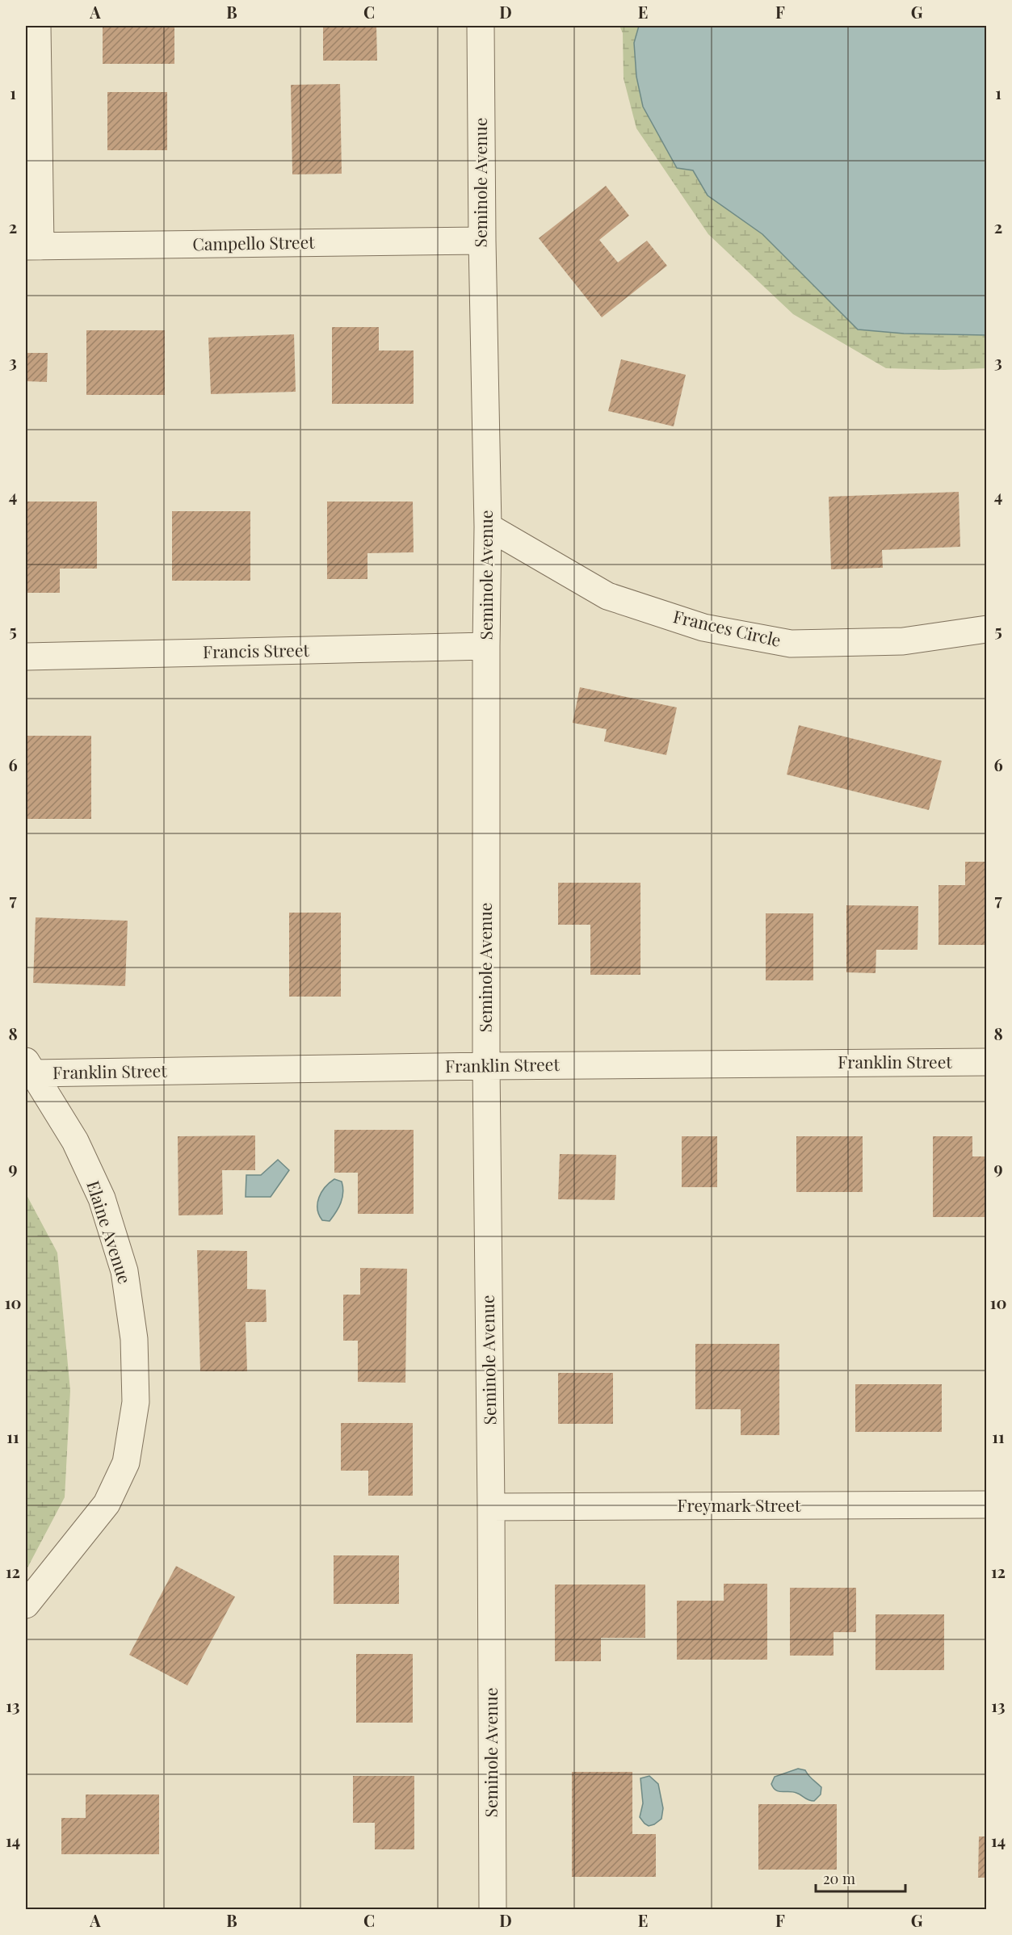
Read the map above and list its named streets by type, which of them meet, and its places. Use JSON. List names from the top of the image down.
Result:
{
  "streets": {
    "street": [
      "Seminole Avenue",
      "Campello Street",
      "Frances Circle",
      "Francis Street",
      "Franklin Street",
      "Elaine Avenue",
      "Freymark Street"
    ]
  },
  "crossings": [
    ["Seminole Avenue", "Campello Street"],
    ["Seminole Avenue", "Frances Circle"],
    ["Seminole Avenue", "Francis Street"],
    ["Seminole Avenue", "Franklin Street"],
    ["Seminole Avenue", "Freymark Street"],
    ["Franklin Street", "Elaine Avenue"]
  ],
  "scale_bar": "20 m",
  "grid": {
    "columns": [
      "A",
      "B",
      "C",
      "D",
      "E",
      "F",
      "G"
    ],
    "rows": [
      "1",
      "2",
      "3",
      "4",
      "5",
      "6",
      "7",
      "8",
      "9",
      "10",
      "11",
      "12",
      "13",
      "14"
    ]
  }
}
